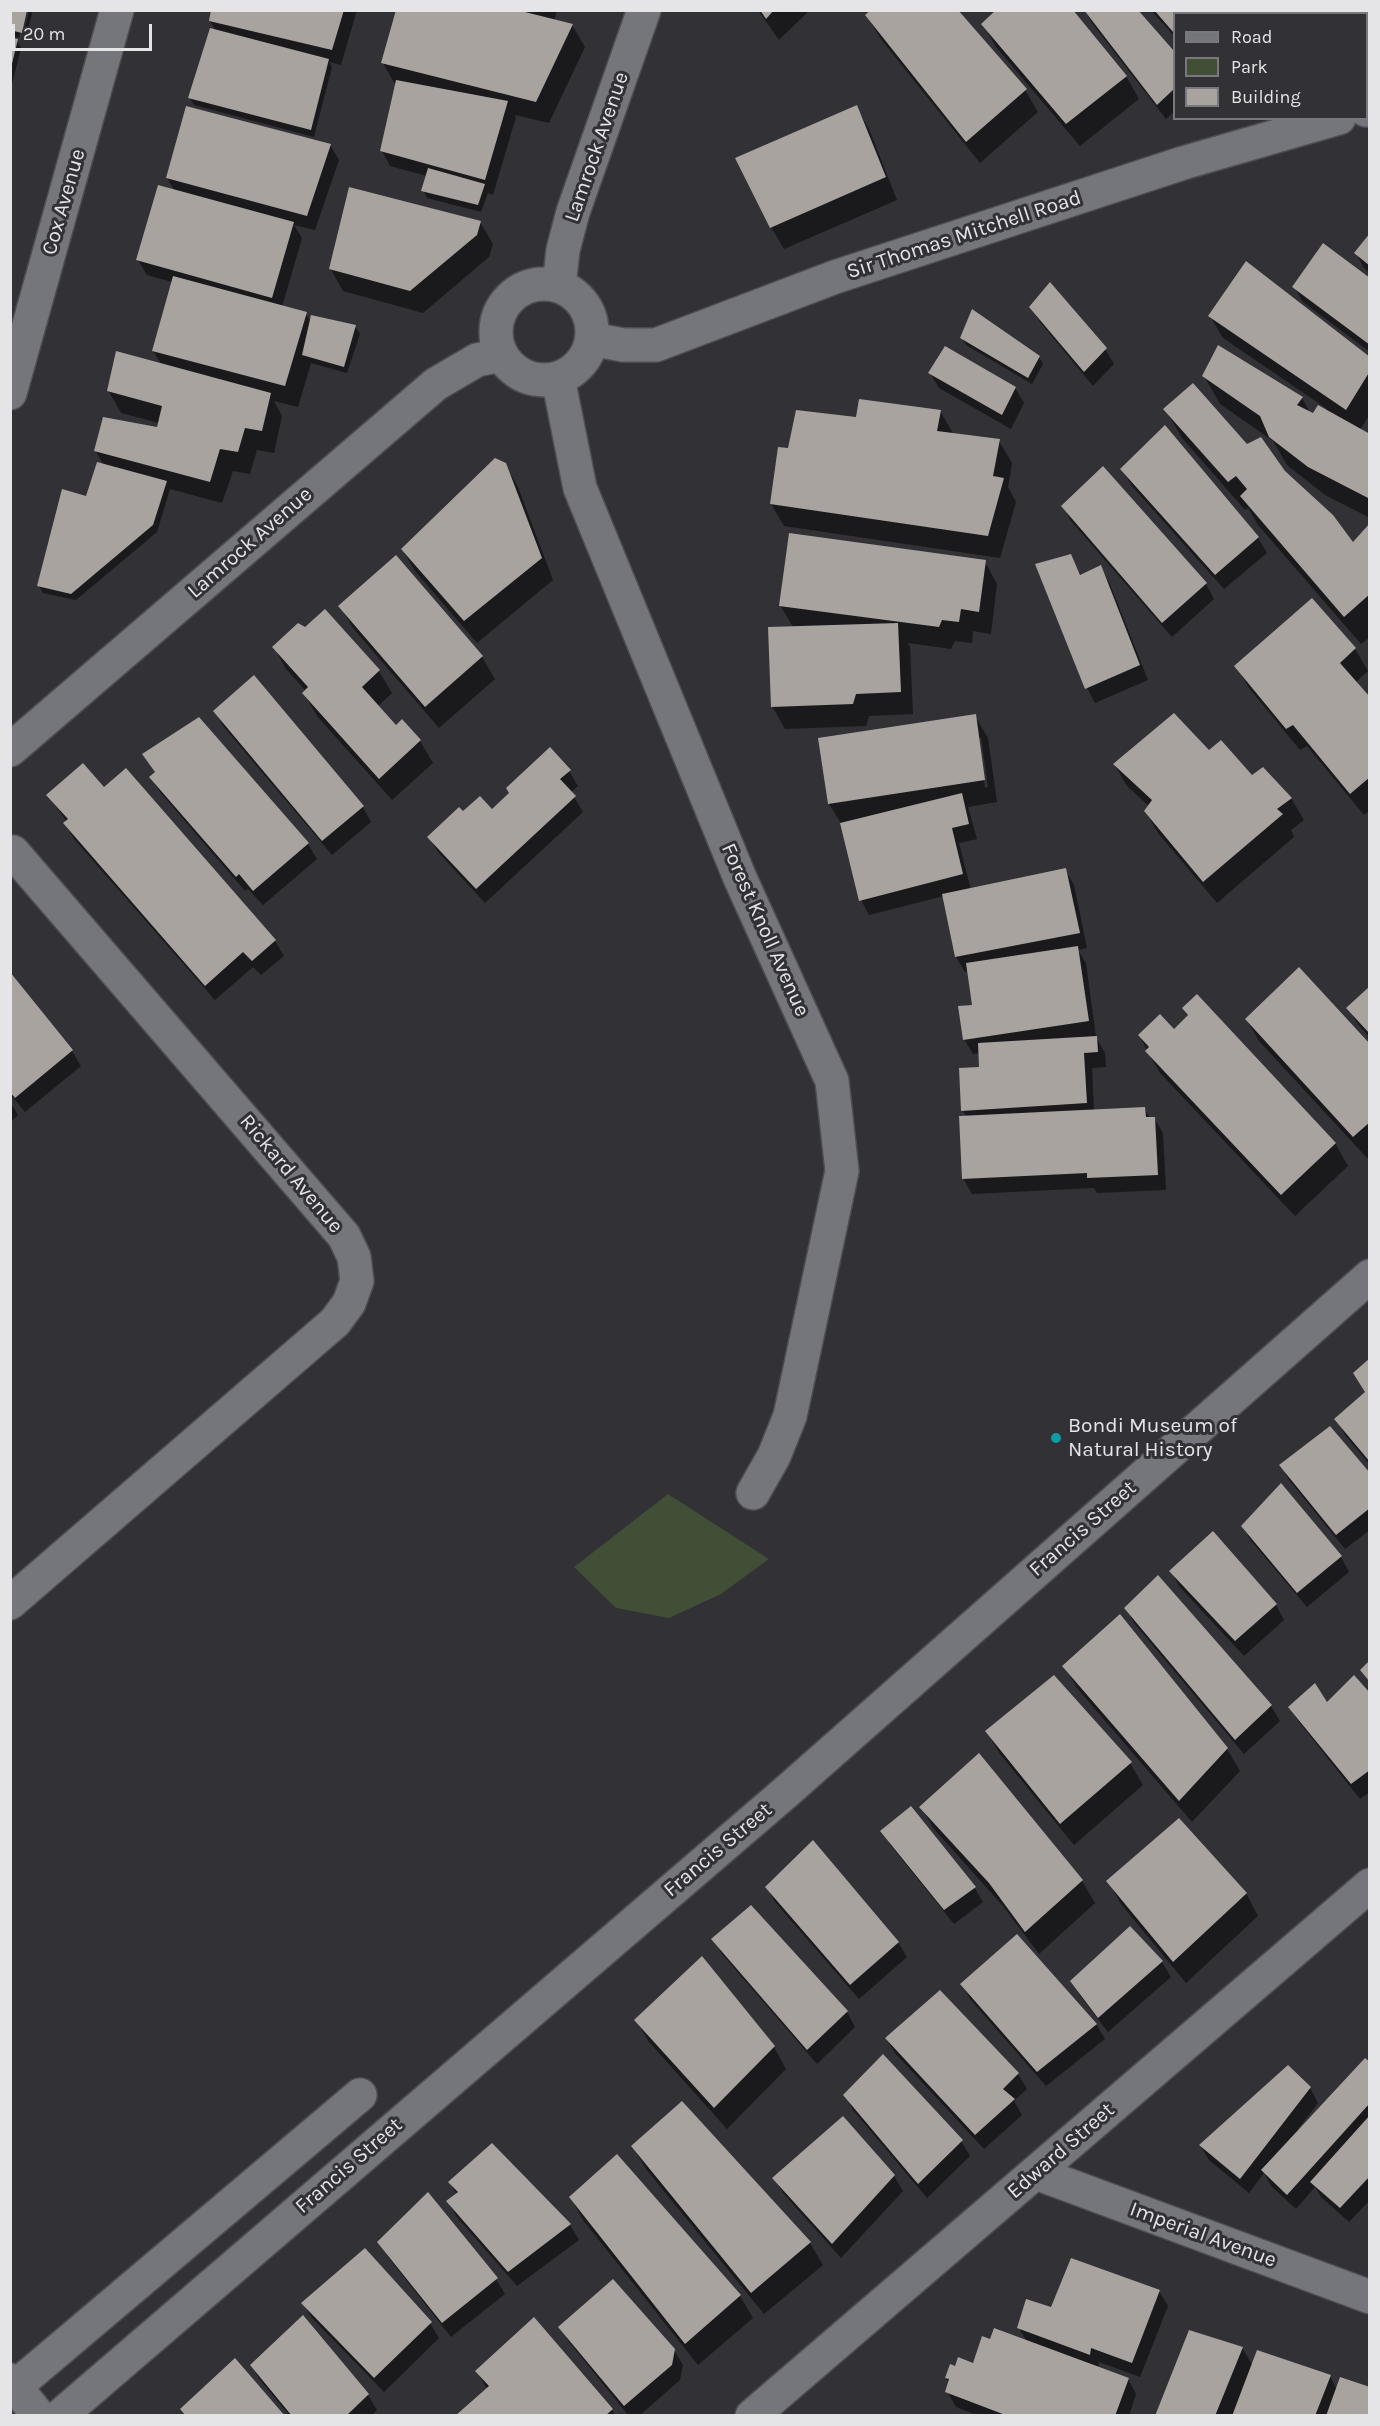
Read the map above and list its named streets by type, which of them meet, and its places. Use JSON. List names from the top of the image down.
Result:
{
  "streets": {
    "street": [
      "Lamrock Avenue",
      "Cox Avenue",
      "Sir Thomas Mitchell Road",
      "Forest Knoll Avenue",
      "Rickard Avenue",
      "Francis Street",
      "Edward Street",
      "Imperial Avenue"
    ]
  },
  "crossings": [
    ["Lamrock Avenue", "Sir Thomas Mitchell Road"],
    ["Lamrock Avenue", "Forest Knoll Avenue"],
    ["Sir Thomas Mitchell Road", "Forest Knoll Avenue"],
    ["Edward Street", "Imperial Avenue"]
  ],
  "places": ["Bondi Museum of Natural History"],
  "legend": ["Road", "Park", "Building"],
  "scale_bar": "20 m"
}
